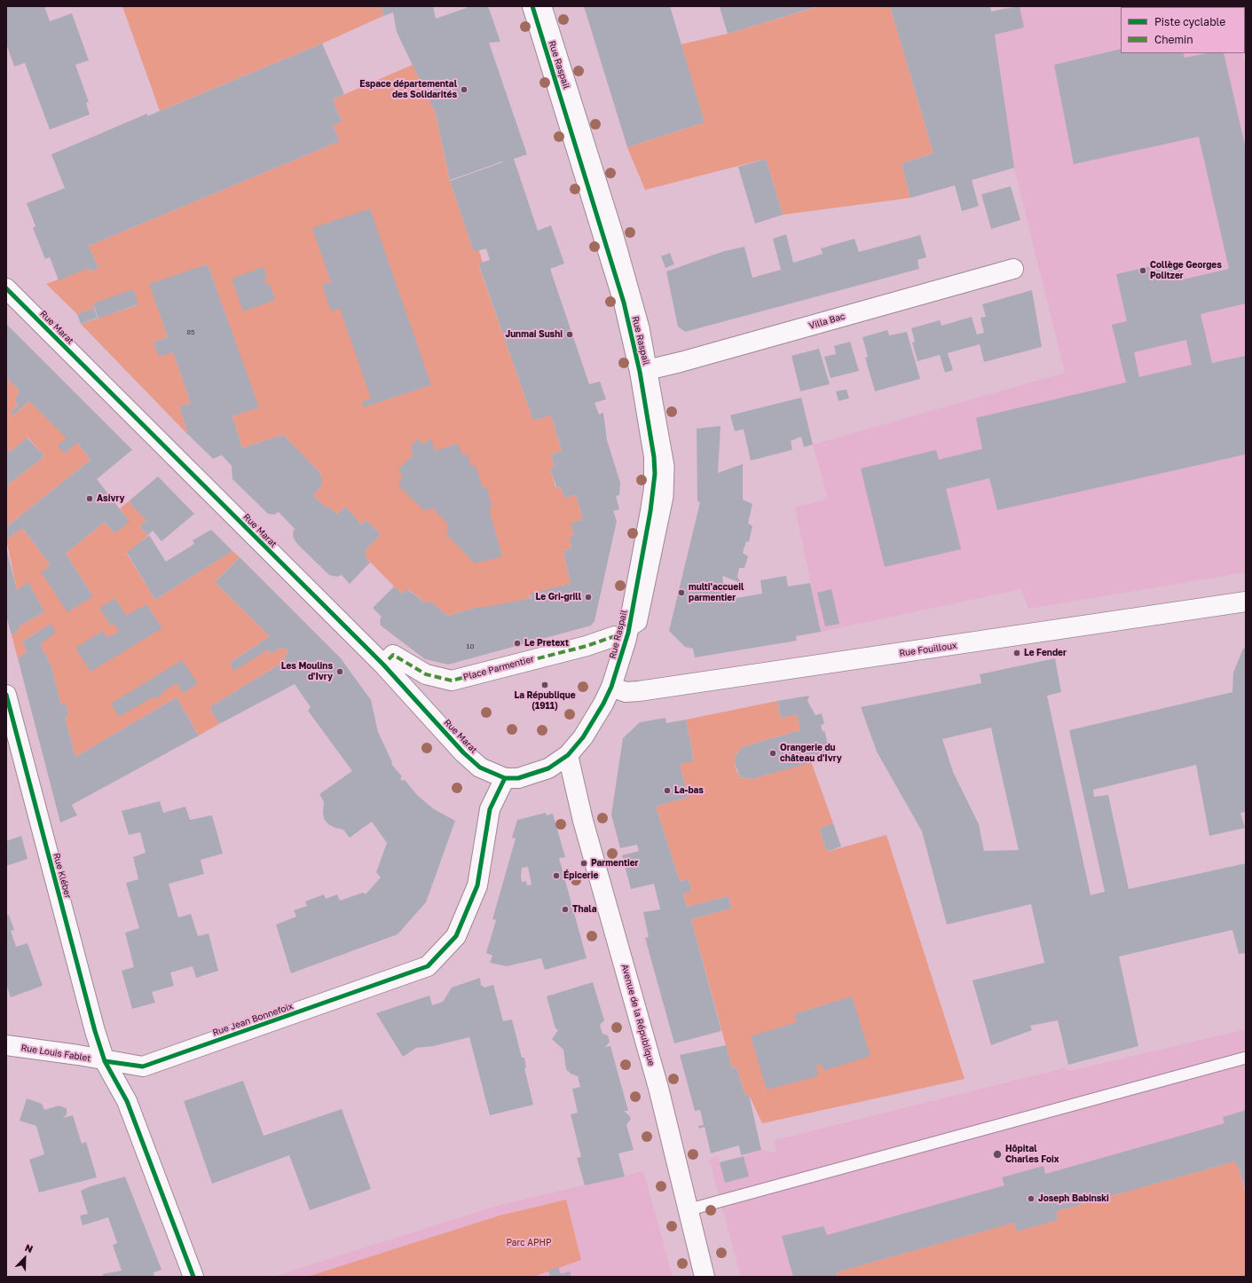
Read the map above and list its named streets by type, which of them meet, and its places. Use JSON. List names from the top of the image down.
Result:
{
  "streets": {
    "street": [
      "Rue Raspail",
      "Villa Bac",
      "Rue Marat",
      "Rue Fouilloux",
      "Place Parmentier",
      "Rue Kléber",
      "Avenue de la République",
      "Rue Jean Bonnefoix",
      "Rue Louis Fablet"
    ]
  },
  "crossings": [
    ["Rue Raspail", "Villa Bac"],
    ["Rue Raspail", "Rue Fouilloux"],
    ["Rue Raspail", "Place Parmentier"],
    ["Rue Raspail", "Avenue de la République"],
    ["Rue Marat", "Rue Jean Bonnefoix"],
    ["Rue Kléber", "Rue Jean Bonnefoix"],
    ["Rue Kléber", "Rue Louis Fablet"],
    ["Rue Jean Bonnefoix", "Rue Louis Fablet"]
  ],
  "parks": ["Parc APHP"],
  "places": [
    "Espace départemental des Solidarités",
    "Collège Georges Politzer",
    "Junmai Sushi",
    "Asivry",
    "multi'accueil parmentier",
    "Le Gri-grill",
    "Le Pretext",
    "Le Fender",
    "Les Moulins d'Ivry",
    "La République (1911)",
    "Orangerie du château d'Ivry",
    "La-bas",
    "Parmentier",
    "Épicerie",
    "Thala",
    "Hôpital Charles Foix",
    "Joseph Babinski"
  ],
  "house_numbers": ["85", "10"],
  "legend": ["Piste cyclable", "Chemin"],
  "north": "top right"
}
